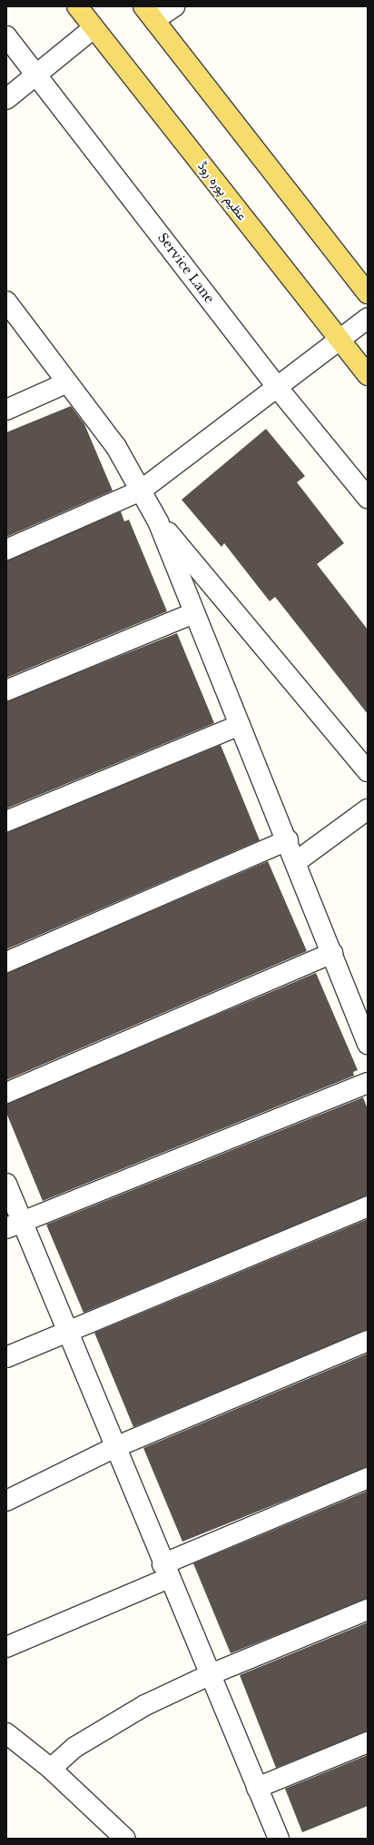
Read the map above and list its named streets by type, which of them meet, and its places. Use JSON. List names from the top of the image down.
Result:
{
  "streets": {
    "main road": ["عظیم پورہ روڈ"],
    "street": ["Service Lane"]
  }
}
